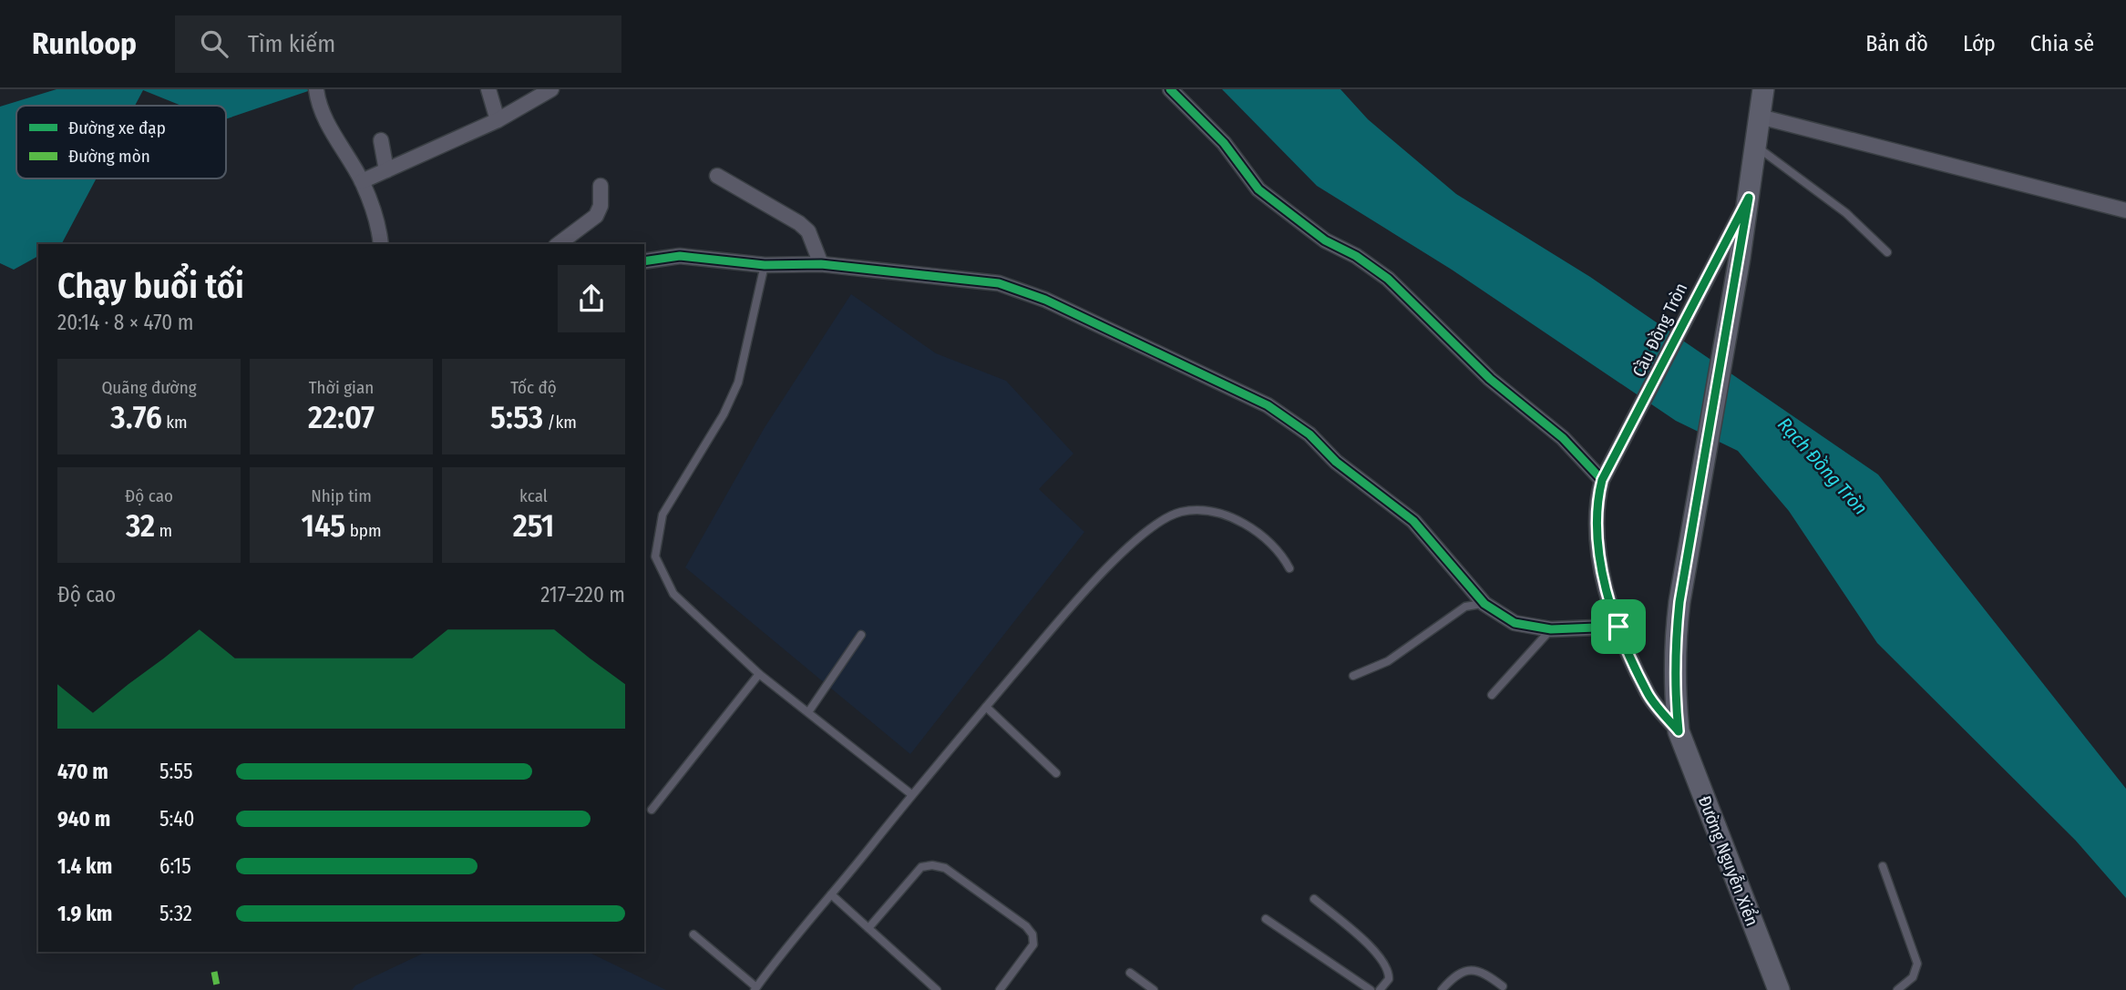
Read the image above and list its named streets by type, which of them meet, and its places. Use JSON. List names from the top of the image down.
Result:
{
  "streets": {
    "main road": ["Đường Nguyễn Xiển"],
    "street": ["Cầu Đồng Tròn"]
  },
  "crossings": [
    ["Cầu Đồng Tròn", "Đường Nguyễn Xiển"]
  ],
  "water": ["Rạch Đồng Tròn"],
  "legend": ["Đường xe đạp", "Đường mòn"],
  "page": {
    "header": "Runloop",
    "search": "Tìm kiếm",
    "nav": ["Bản đồ", "Lớp", "Chia sẻ"],
    "heading": ["Chạy buổi tối", "20:14 · 8 × 470 m"],
    "stats": [
      ["Quãng đường", "3.76 km"],
      ["Thời gian", "22:07"],
      ["Tốc độ", "5:53 /km"],
      ["Độ cao", "32 m"],
      ["Nhịp tim", "145 bpm"],
      ["kcal", "251"]
    ],
    "chart": ["Độ cao", "217–220 m"],
    "list": [
      {
        "name": "470 m",
        "note": "5:55"
      },
      {
        "name": "940 m",
        "note": "5:40"
      },
      {
        "name": "1.4 km",
        "note": "6:15"
      },
      {
        "name": "1.9 km",
        "note": "5:32"
      }
    ]
  }
}
